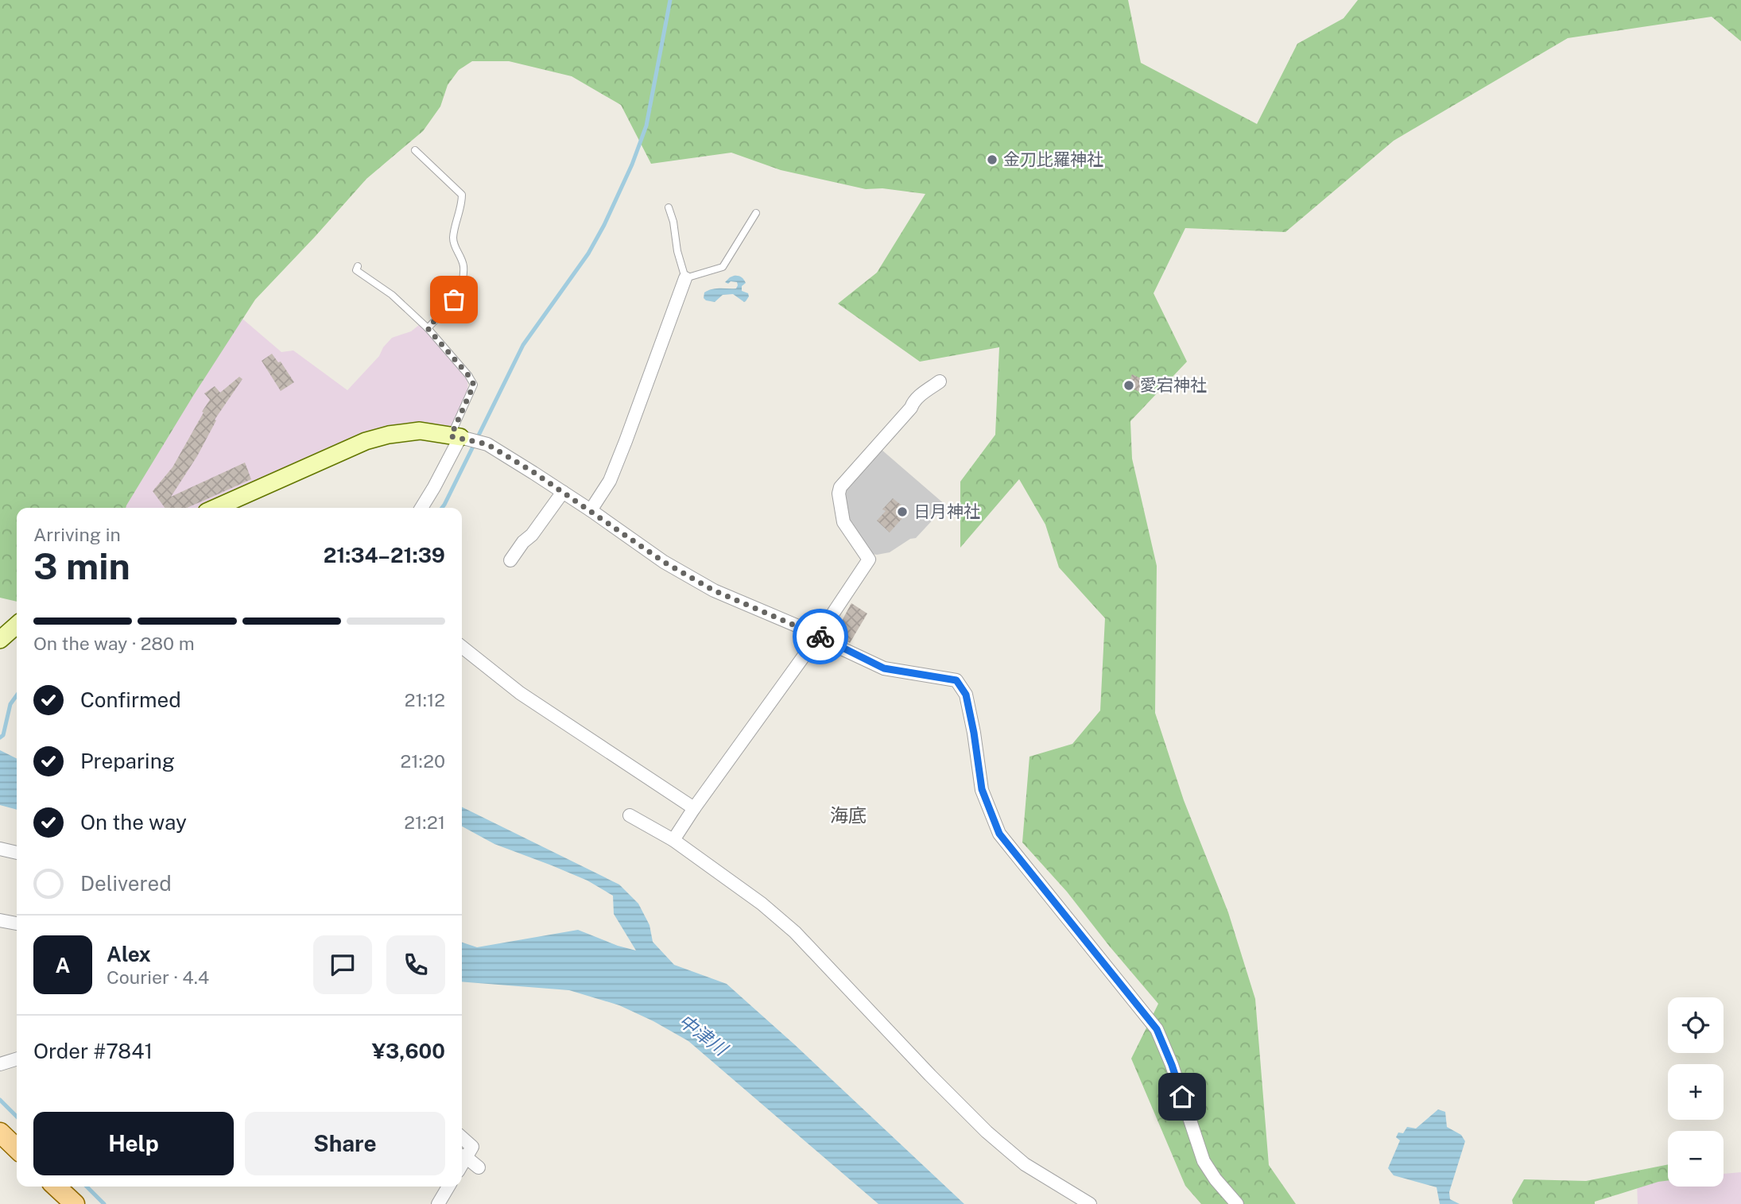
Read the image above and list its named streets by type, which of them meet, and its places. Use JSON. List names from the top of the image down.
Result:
{
  "districts": ["海底"],
  "water": ["中津川"],
  "places": ["金刀比羅神社", "愛宕神社", "日月神社"],
  "page": {
    "heading": ["3 min", "Arriving in", "21:34–21:39"],
    "panel": [
      "Alex",
      "Courier · 4.4",
      "Order #7841",
      "¥3,600"
    ],
    "bar": "On the way · 280 m",
    "list": [
      ["Confirmed", "21:12"],
      ["Preparing", "21:20"],
      ["On the way", "21:21"],
      "Delivered"
    ],
    "round": "A",
    "map_buttons": ["+", "−"],
    "buttons": ["Help", "Share"]
  }
}
